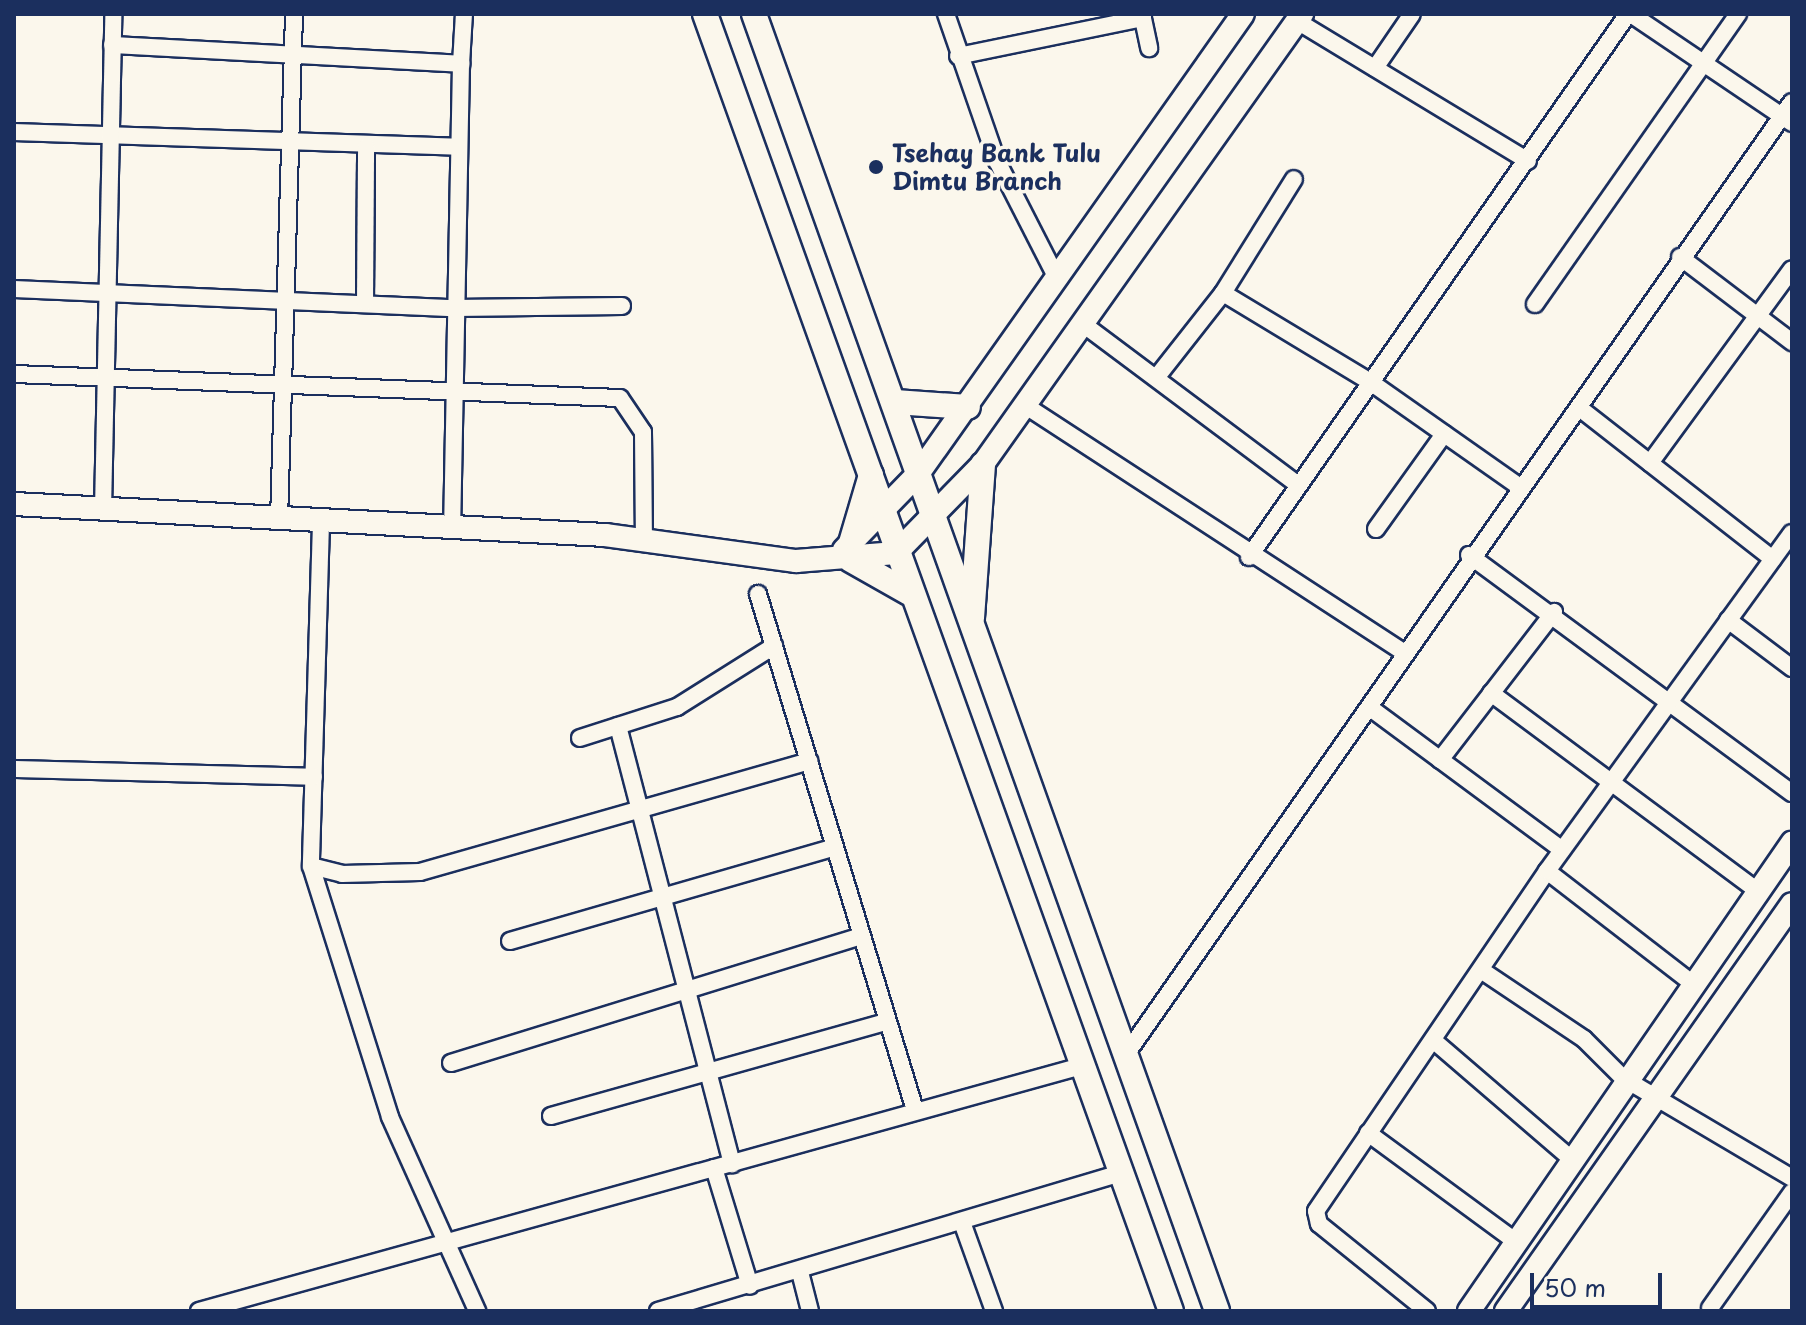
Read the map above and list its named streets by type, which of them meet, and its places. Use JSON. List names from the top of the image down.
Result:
{
  "places": ["Tsehay Bank Tulu Dimtu Branch"],
  "scale_bar": "50 m"
}
